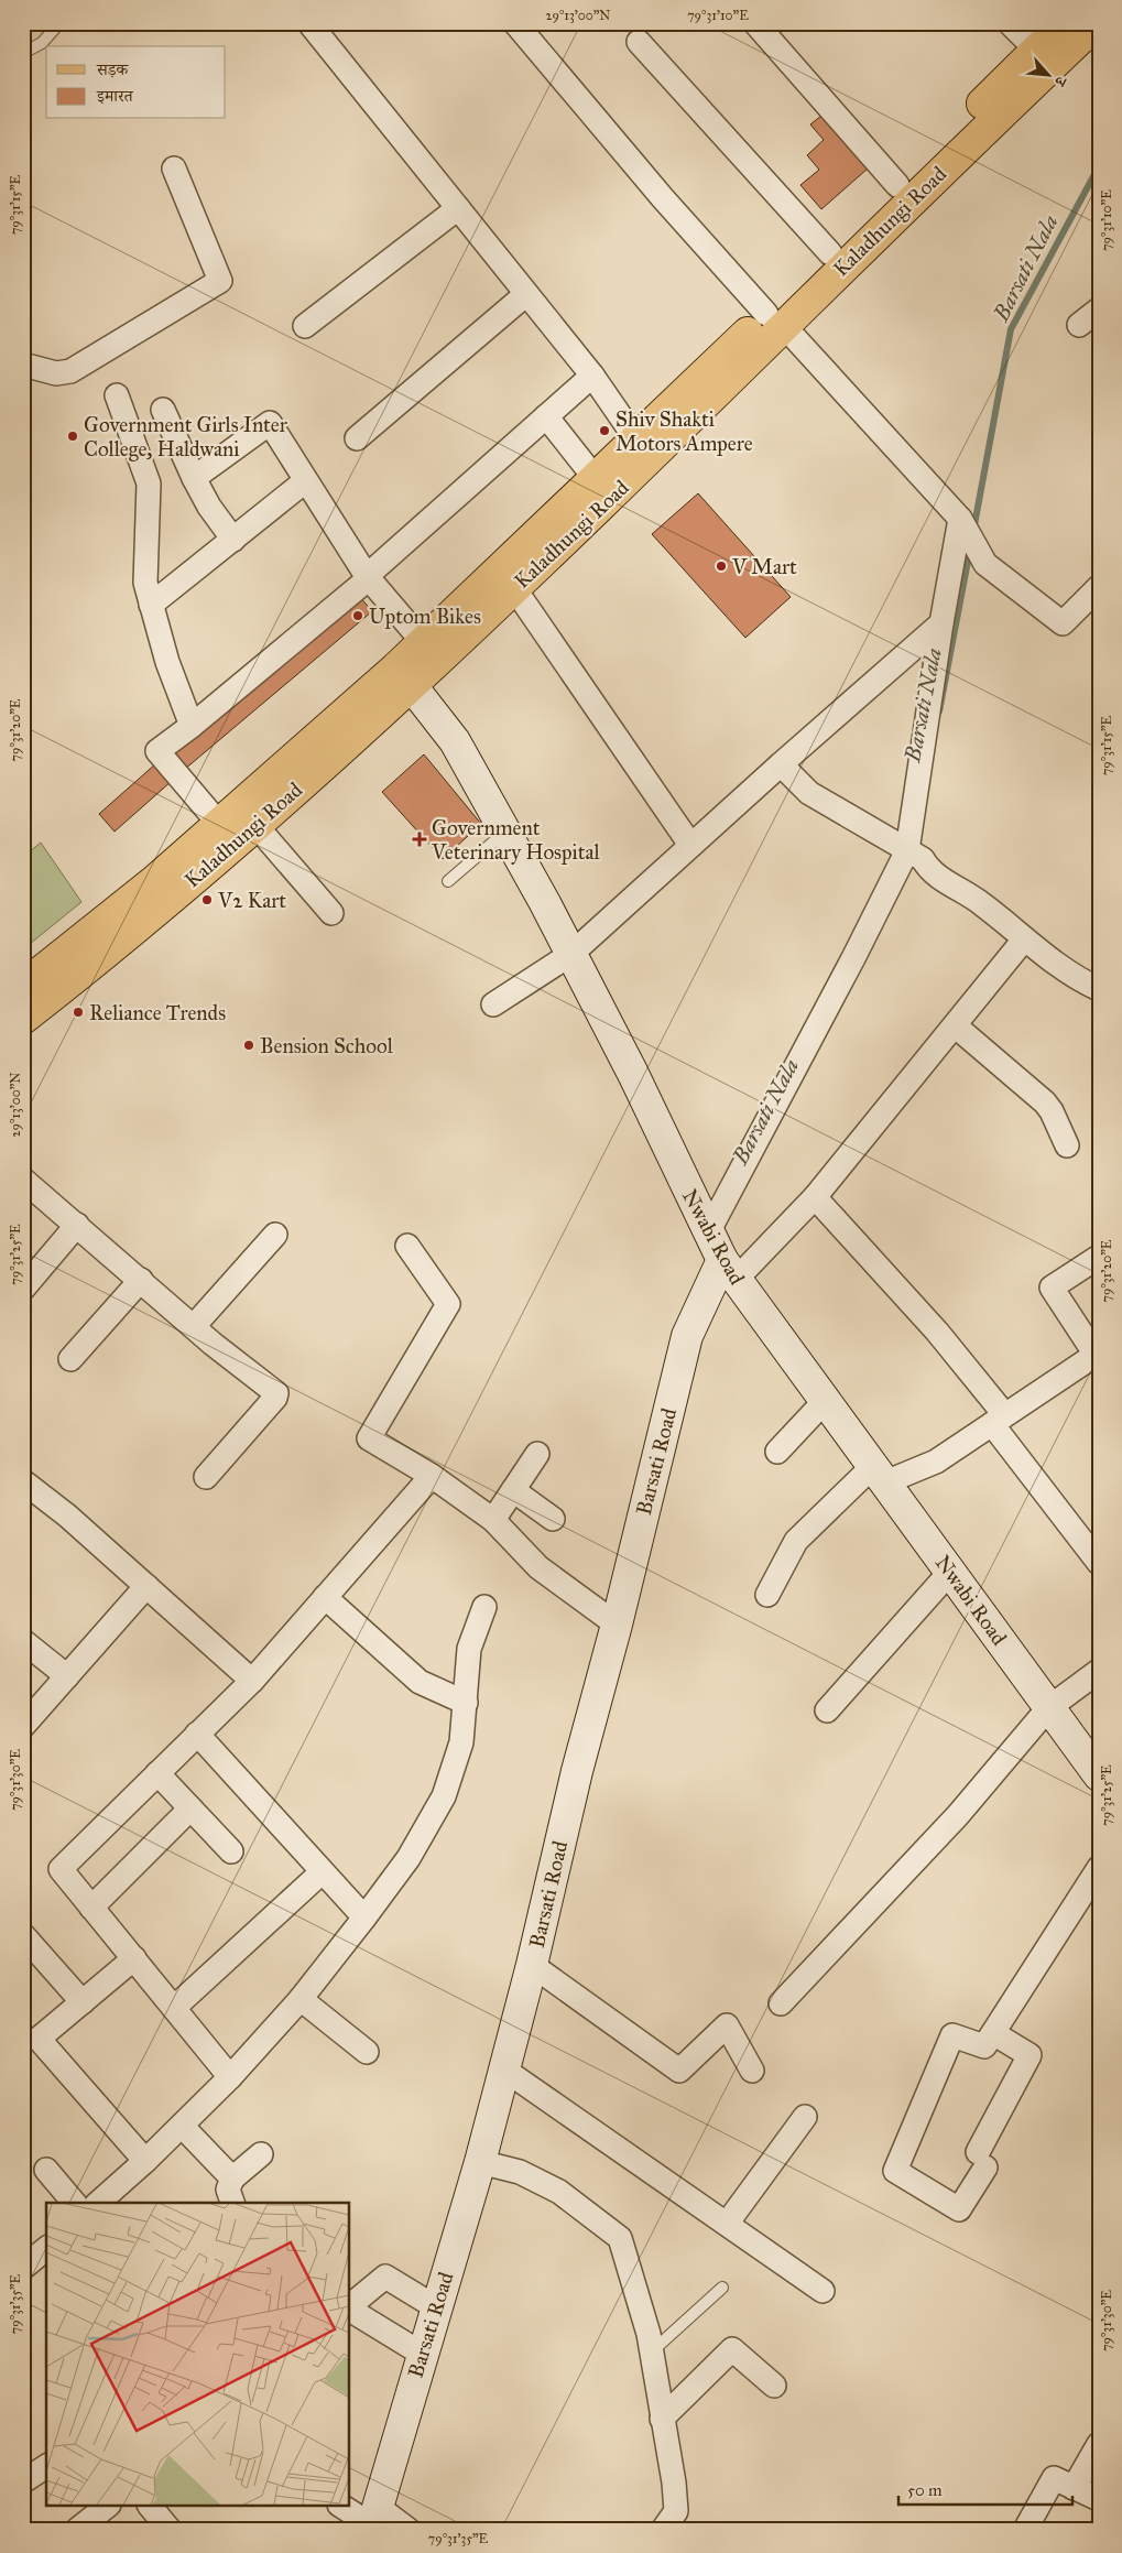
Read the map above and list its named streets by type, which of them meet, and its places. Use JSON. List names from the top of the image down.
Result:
{
  "streets": {
    "main road": ["Kaladhungi Road"],
    "street": ["Nwabi Road", "Barsati Road"]
  },
  "crossings": [
    ["Kaladhungi Road", "Nwabi Road"],
    ["Nwabi Road", "Barsati Road"]
  ],
  "water": ["Barsati Nala"],
  "places": {
    "other": [
      "Shiv Shakti Motors Ampere",
      "Government Girls Inter College, Haldwani",
      "V Mart",
      "Uptom Bikes",
      "V2 Kart",
      "Reliance Trends",
      "Bension School"
    ],
    "health": ["Government Veterinary Hospital"]
  },
  "legend": ["सड़क", "इमारत"],
  "scale_bar": "50 m",
  "north": "bottom right",
  "coordinates": [
    "29°13'00\"N",
    "79°31'10\"E",
    "79°31'15\"E",
    "79°31'20\"E",
    "79°31'25\"E",
    "79°31'30\"E",
    "79°31'35\"E"
  ]
}
